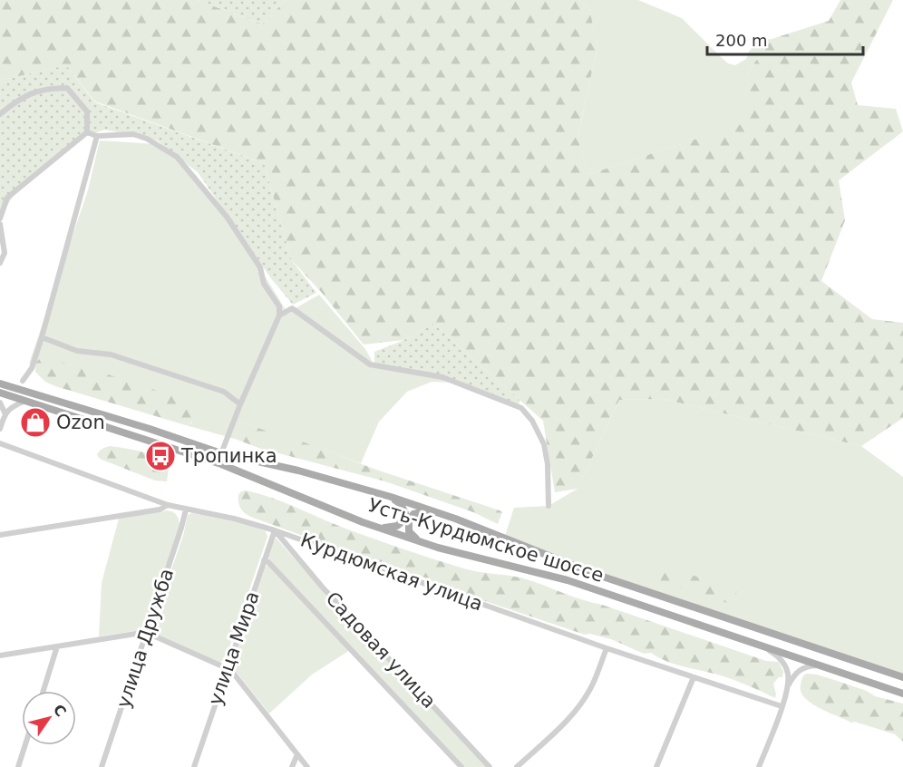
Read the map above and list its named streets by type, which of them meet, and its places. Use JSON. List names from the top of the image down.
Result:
{
  "streets": {
    "main road": ["Усть-Курдюмское шоссе"],
    "street": [
      "Курдюмская улица",
      "улица Дружба",
      "улица Мира",
      "Садовая улица"
    ]
  },
  "crossings": [
    ["Курдюмская улица", "улица Дружба"],
    ["Курдюмская улица", "улица Мира"],
    ["Курдюмская улица", "Садовая улица"],
    ["улица Мира", "Садовая улица"]
  ],
  "places": {
    "shop": ["Ozon"],
    "bus stop": ["Тропинка"]
  },
  "scale_bar": "200 m",
  "north": "top right"
}
